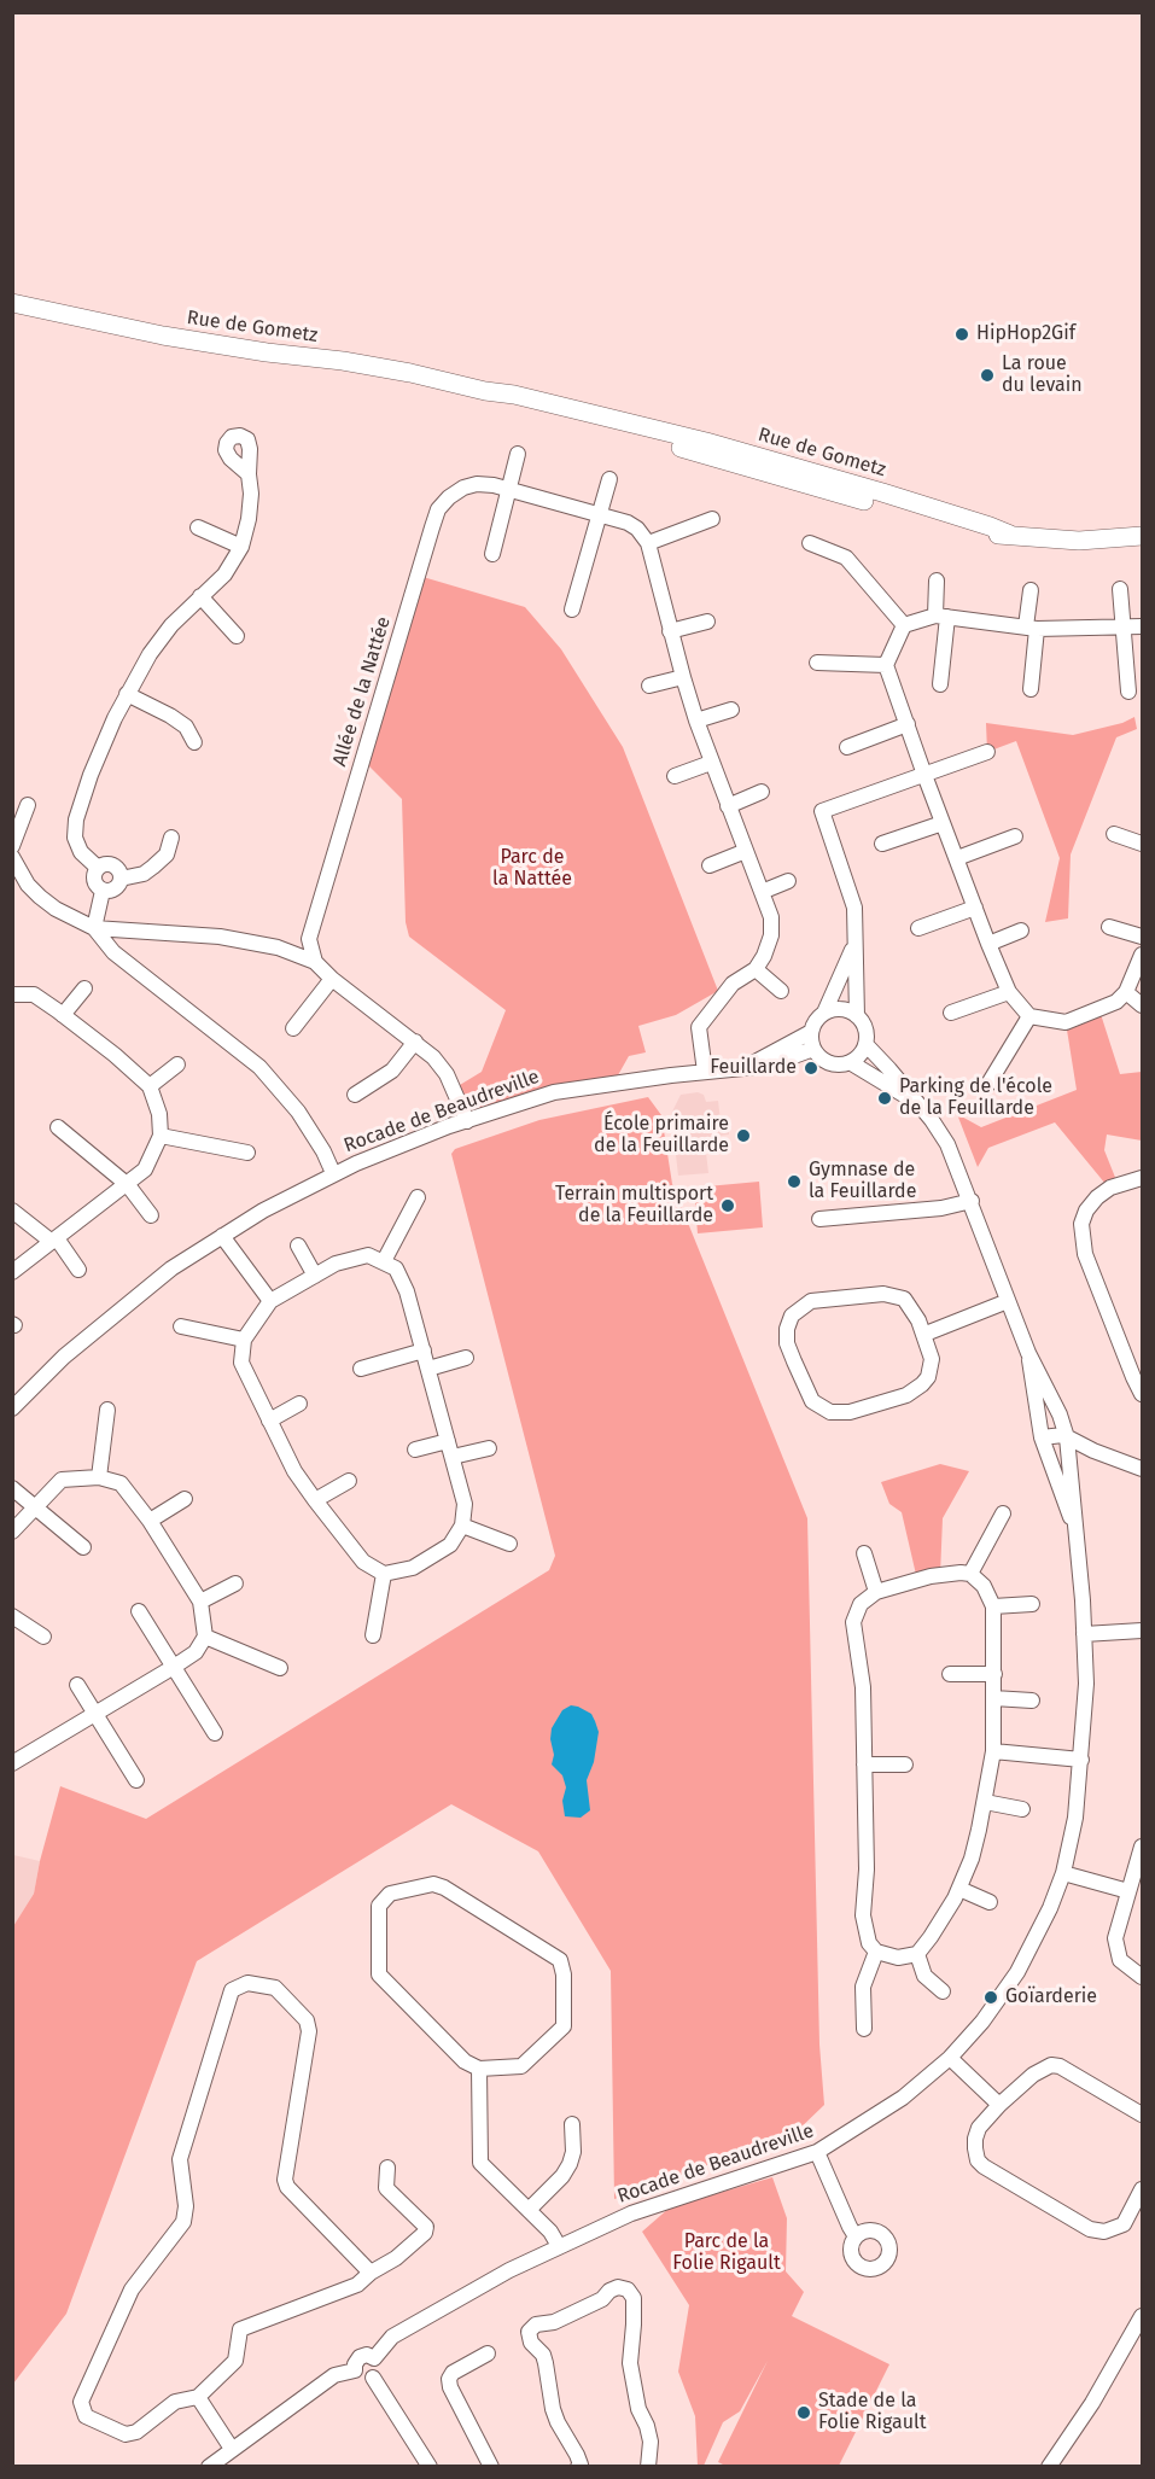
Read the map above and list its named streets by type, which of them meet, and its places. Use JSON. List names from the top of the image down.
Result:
{
  "streets": {
    "main road": ["Rue de Gometz"],
    "street": ["Allée de la Nattée", "Rocade de Beaudreville"]
  },
  "parks": ["Parc de la Nattée", "Parc de la Folie Rigault"],
  "places": [
    "HipHop2Gif",
    "La roue du levain",
    "Feuillarde",
    "Parking de l'école de la Feuillarde",
    "École primaire de la Feuillarde",
    "Gymnase de la Feuillarde",
    "Terrain multisport de la Feuillarde",
    "Goïarderie",
    "Stade de la Folie Rigault"
  ]
}
